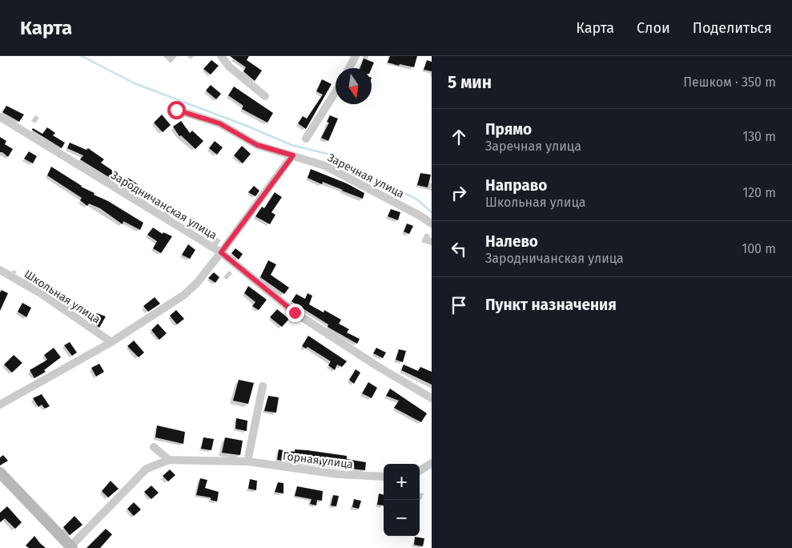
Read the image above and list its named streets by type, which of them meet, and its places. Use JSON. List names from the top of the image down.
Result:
{
  "streets": {
    "street": [
      "Заречная улица",
      "Зародничанская улица",
      "Школьная улица",
      "Горная улица"
    ]
  },
  "north": "bottom",
  "page": {
    "header": "Карта",
    "nav": ["Карта", "Слои", "Поделиться"],
    "heading": ["5 мин", "Пешком · 350 m"],
    "list": [
      ["Прямо", "Заречная улица", "130 m"],
      ["Направо", "Школьная улица", "120 m"],
      ["Налево", "Зародничанская улица", "100 m"],
      "Пункт назначения"
    ],
    "map_buttons": ["+", "−"]
  }
}
